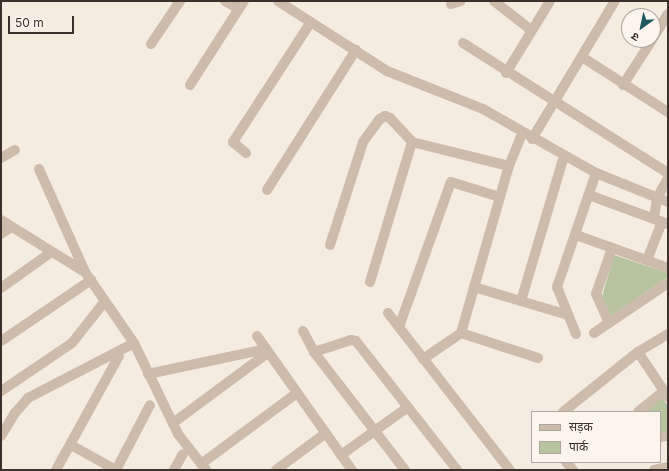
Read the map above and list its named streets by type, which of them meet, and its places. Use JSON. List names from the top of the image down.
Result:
{
  "legend": ["सड़क", "पार्क"],
  "scale_bar": "50 m",
  "north": "bottom left"
}
